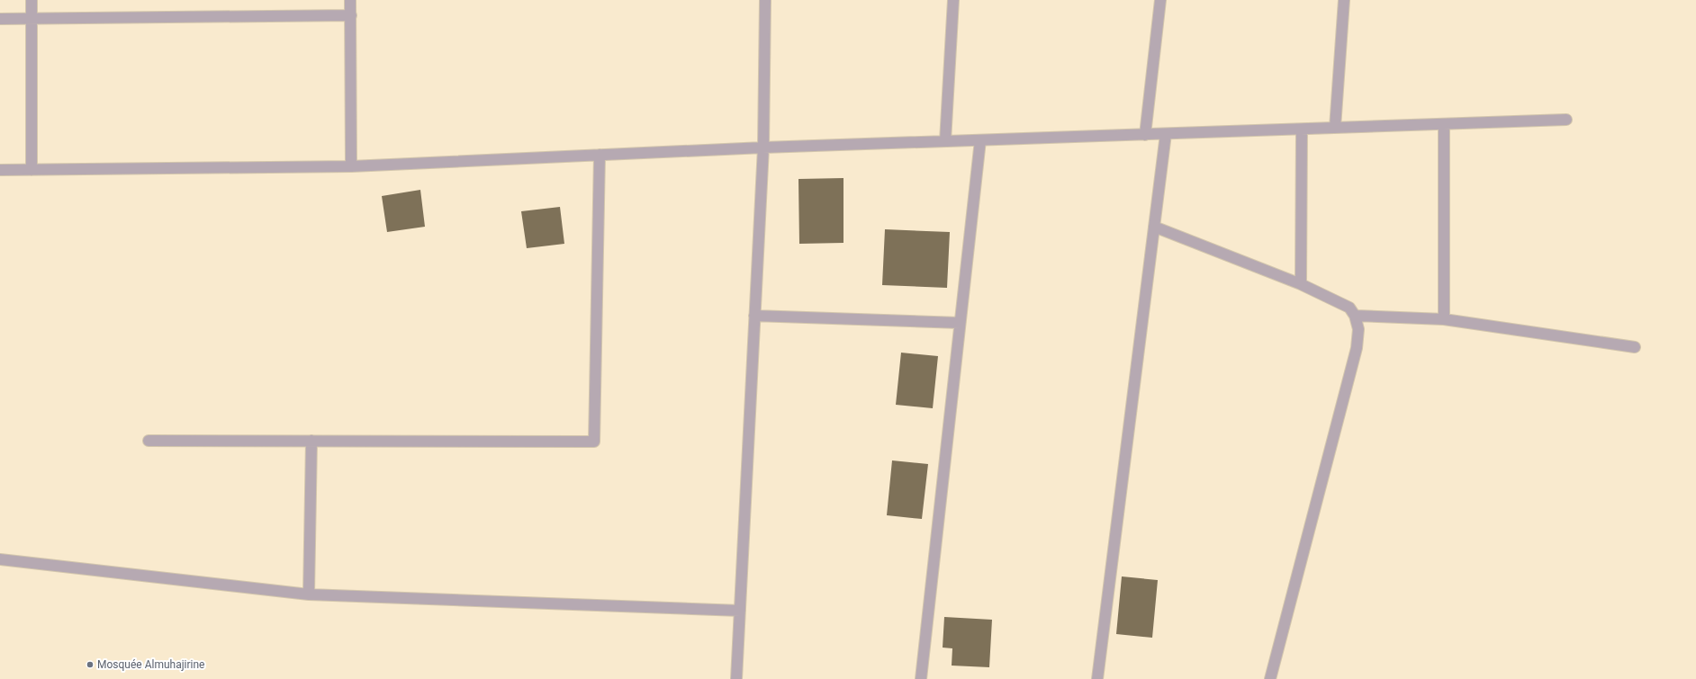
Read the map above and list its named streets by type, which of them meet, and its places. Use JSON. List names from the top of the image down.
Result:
{
  "places": ["Mosquée Almuhajirine"]
}
